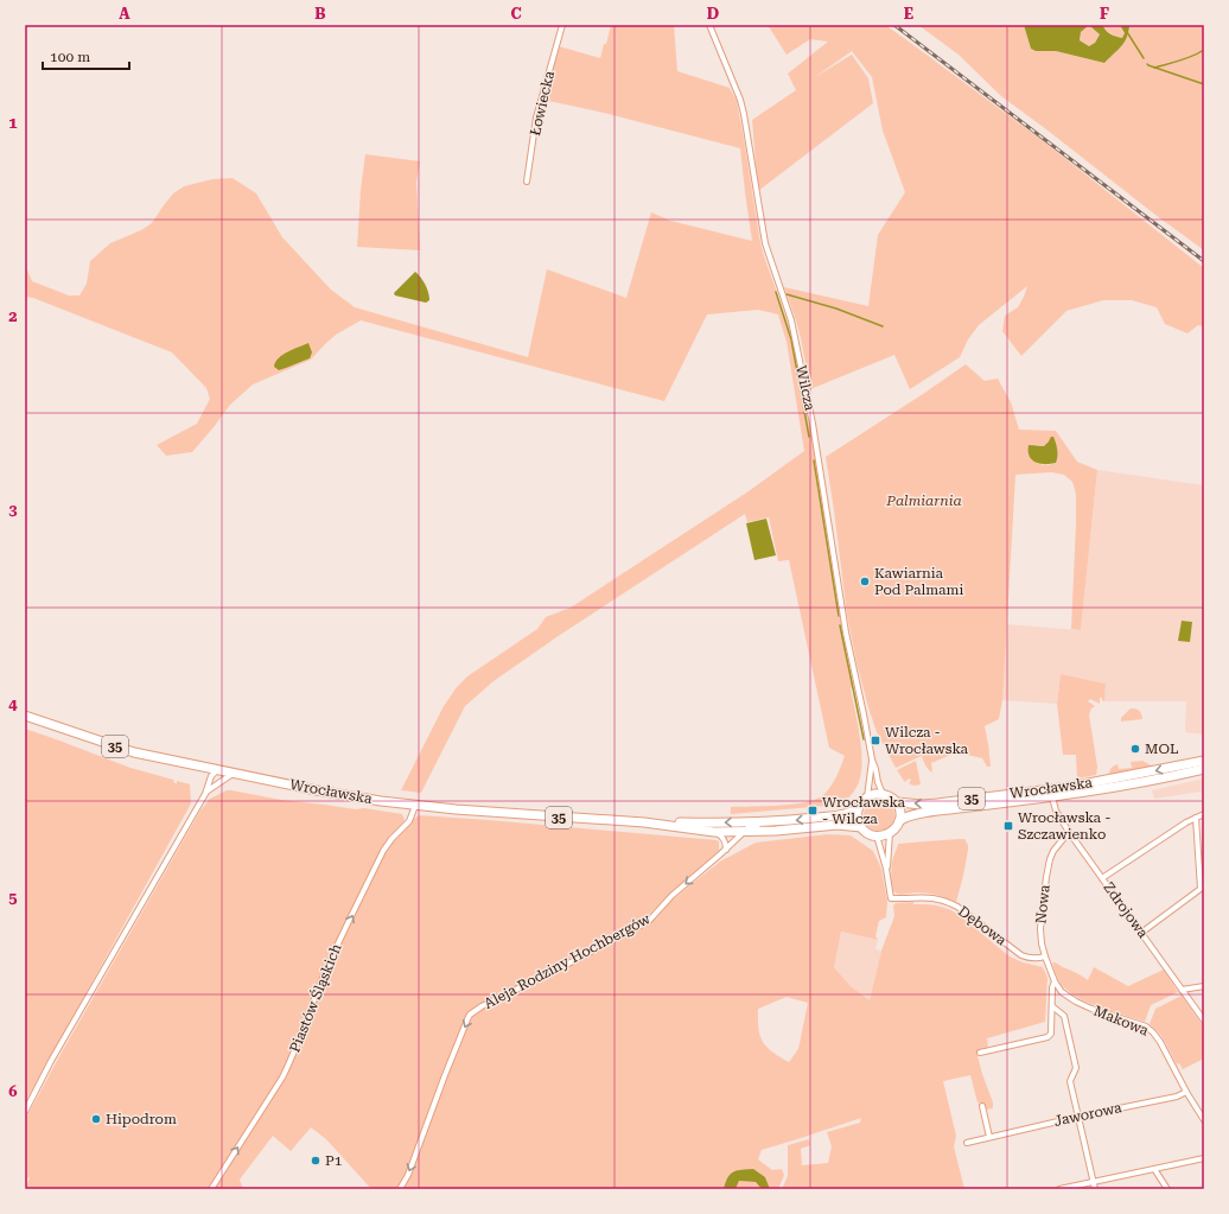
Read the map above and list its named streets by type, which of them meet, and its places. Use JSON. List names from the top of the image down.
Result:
{
  "streets": {
    "main road": ["35", "Wrocławska"],
    "street": [
      "Łowiecka",
      "Wilcza",
      "Nowa",
      "Zdrojowa",
      "Dębowa",
      "Aleja Rodziny Hochbergów",
      "Piastów Śląskich",
      "Makowa",
      "Jaworowa"
    ]
  },
  "crossings": [
    ["Wilcza", "35"],
    ["Wilcza", "Wrocławska"],
    ["Wilcza", "Dębowa"],
    ["35", "Wrocławska"],
    ["35", "Dębowa"],
    ["Wrocławska", "Zdrojowa"],
    ["Wrocławska", "Dębowa"],
    ["Wrocławska", "Aleja Rodziny Hochbergów"],
    ["Wrocławska", "Piastów Śląskich"],
    ["Nowa", "Zdrojowa"],
    ["Nowa", "Dębowa"],
    ["Nowa", "Makowa"],
    ["Makowa", "Jaworowa"]
  ],
  "one_way": ["Aleja Rodziny Hochbergów", "Piastów Śląskich"],
  "parks": ["Palmiarnia"],
  "places": {
    "other": [
      "Kawiarnia Pod Palmami",
      "MOL",
      "Hipodrom",
      "P1"
    ],
    "transit": ["Wilcza - Wrocławska", "Wrocławska - Wilcza", "Wrocławska - Szczawienko"]
  },
  "scale_bar": "100 m",
  "grid": {
    "columns": [
      "A",
      "B",
      "C",
      "D",
      "E",
      "F"
    ],
    "rows": [
      "1",
      "2",
      "3",
      "4",
      "5",
      "6"
    ]
  }
}
